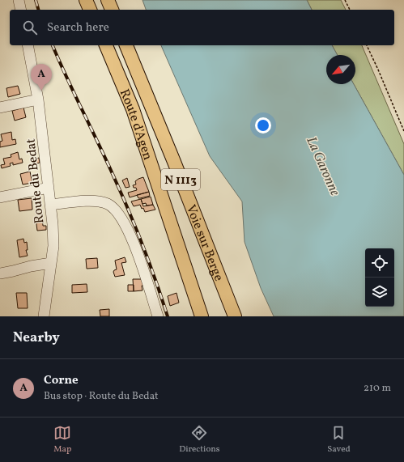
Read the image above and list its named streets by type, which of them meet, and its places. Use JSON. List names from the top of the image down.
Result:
{
  "streets": {
    "main road": ["Route d'Agen", "N 1113", "Voie sur Berge"],
    "street": ["Route du Bedat"]
  },
  "water": ["La Garonne"],
  "north": "bottom left",
  "page": {
    "search": "Search here",
    "pins": "A",
    "heading": "Nearby",
    "list": [
      {
        "mark": "A",
        "name": "Corne",
        "note": "Bus stop · Route du Bedat",
        "value": "210 m"
      }
    ],
    "nav": ["Map", "Directions", "Saved"]
  }
}
